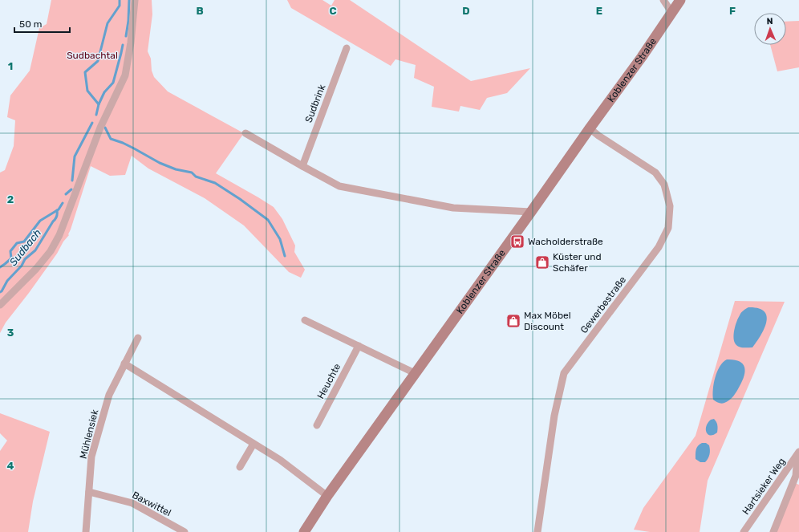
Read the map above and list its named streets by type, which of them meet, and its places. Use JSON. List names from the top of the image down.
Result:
{
  "streets": {
    "main road": ["Koblenzer Straße"],
    "street": [
      "Sudbrink",
      "Gewerbestraße",
      "Heuchte",
      "Mühlensiek",
      "Hartsieker Weg",
      "Baxwittel"
    ]
  },
  "crossings": [
    ["Koblenzer Straße", "Gewerbestraße"],
    ["Mühlensiek", "Baxwittel"]
  ],
  "water": ["Sudbach"],
  "parks": ["Sudbachtal"],
  "places": {
    "bus stop": ["Wacholderstraße"],
    "shop": ["Küster und Schäfer", "Max Möbel Discount"]
  },
  "scale_bar": "50 m",
  "north": "top",
  "grid": {
    "columns": [
      "B",
      "C",
      "D",
      "E",
      "F"
    ],
    "rows": [
      "1",
      "2",
      "3",
      "4"
    ]
  }
}
